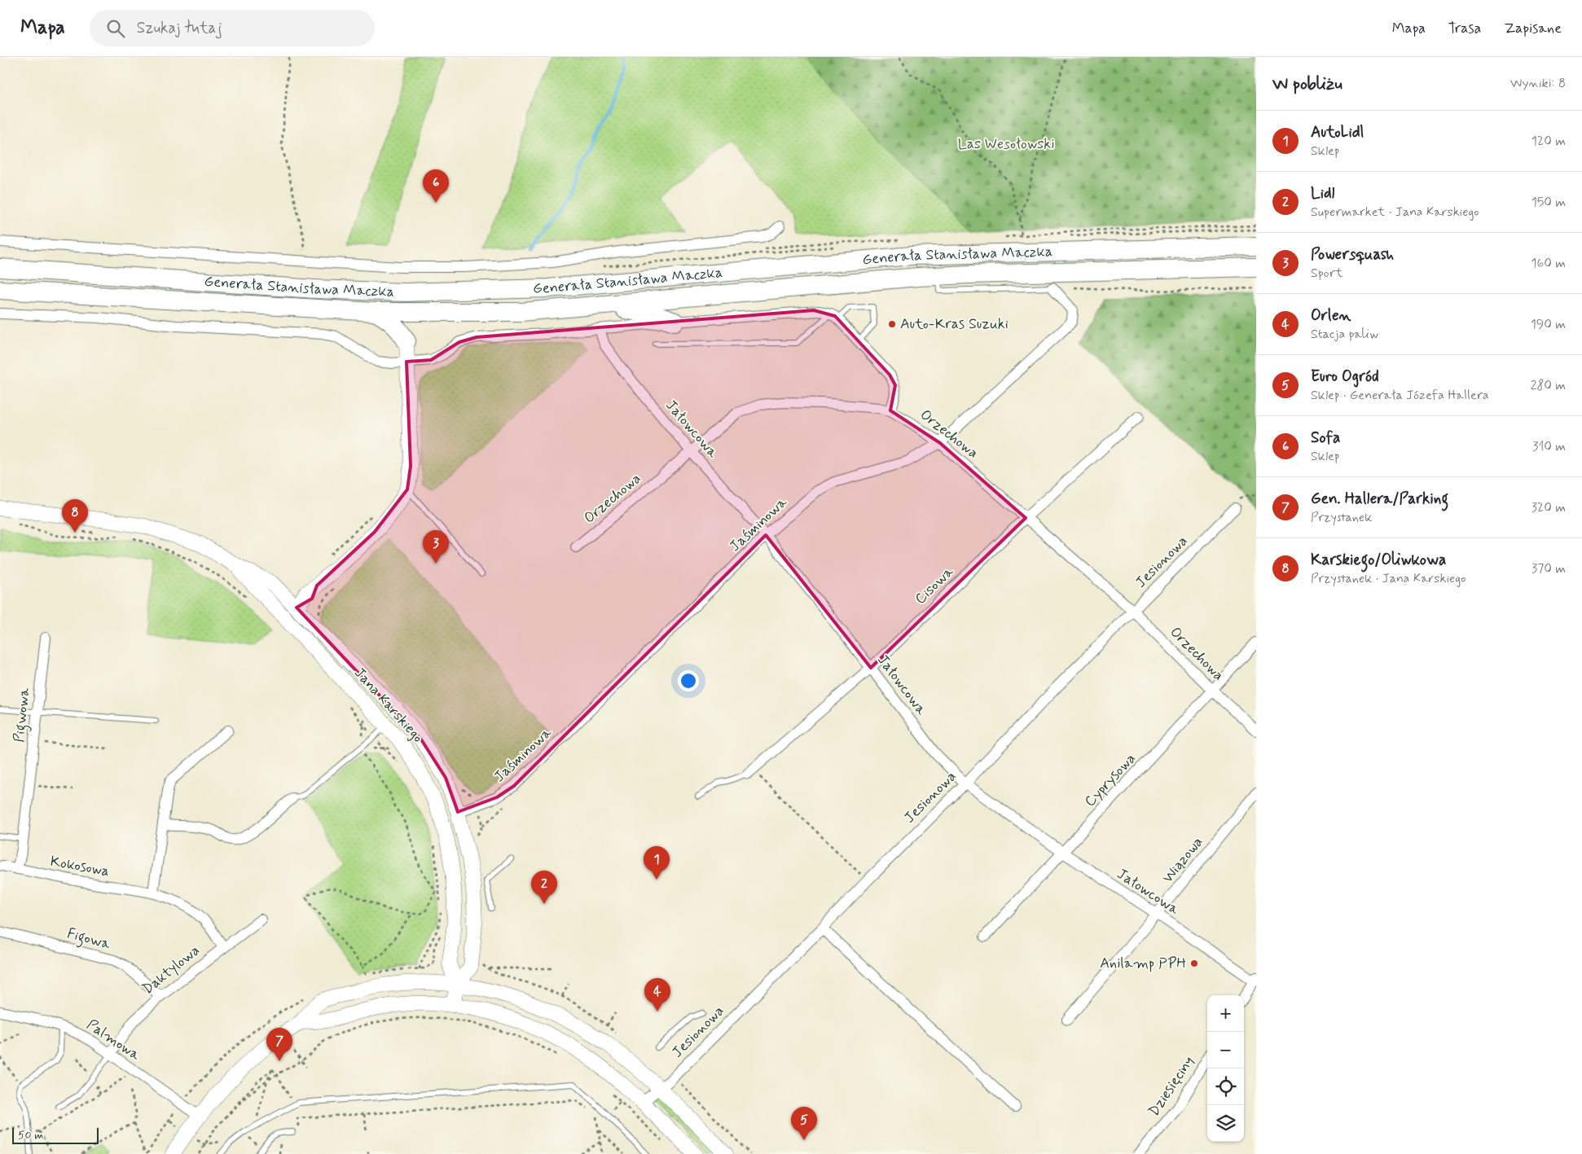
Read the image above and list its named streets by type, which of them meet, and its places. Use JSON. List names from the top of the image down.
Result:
{
  "streets": {
    "highway": ["Generała Stanisława Maczka"],
    "street": [
      "Jałowcowa",
      "Orzechowa",
      "Jaśminowa",
      "Jesionowa",
      "Cisowa",
      "Jana Karskiego",
      "Pigwowa",
      "Cyprysowa",
      "Wiązowa",
      "Kokosowa",
      "Figowa",
      "Daktylowa",
      "Palmowa",
      "Dziesięciny"
    ]
  },
  "crossings": [
    ["Jałowcowa", "Orzechowa"],
    ["Jałowcowa", "Jaśminowa"],
    ["Jałowcowa", "Jesionowa"],
    ["Jałowcowa", "Cisowa"],
    ["Jałowcowa", "Cyprysowa"],
    ["Jałowcowa", "Wiązowa"],
    ["Orzechowa", "Jaśminowa"],
    ["Orzechowa", "Jesionowa"],
    ["Orzechowa", "Cisowa"],
    ["Orzechowa", "Cyprysowa"],
    ["Jaśminowa", "Jana Karskiego"],
    ["Pigwowa", "Kokosowa"],
    ["Kokosowa", "Daktylowa"],
    ["Figowa", "Daktylowa"],
    ["Daktylowa", "Palmowa"]
  ],
  "parks": ["Las Wesołowski"],
  "places": ["Auto-Kras Suzuki", "Anilamp PPH"],
  "scale_bar": "50 m",
  "page": {
    "header": "Mapa",
    "search": "Szukaj tutaj",
    "nav": ["Mapa", "Trasa", "Zapisane"],
    "heading": ["W pobliżu", "Wyniki: 8"],
    "list": [
      {
        "mark": "1",
        "name": "AutoLidl",
        "note": "Sklep",
        "value": "120 m"
      },
      {
        "mark": "2",
        "name": "Lidl",
        "note": "Supermarket · Jana Karskiego",
        "value": "150 m"
      },
      {
        "mark": "3",
        "name": "Powersquash",
        "note": "Sport",
        "value": "160 m"
      },
      {
        "mark": "4",
        "name": "Orlen",
        "note": "Stacja paliw",
        "value": "190 m"
      },
      {
        "mark": "5",
        "name": "Euro Ogród",
        "note": "Sklep · Generała Józefa Hallera",
        "value": "280 m"
      },
      {
        "mark": "6",
        "name": "Sofa",
        "note": "Sklep",
        "value": "310 m"
      },
      {
        "mark": "7",
        "name": "Gen. Hallera/Parking",
        "note": "Przystanek",
        "value": "320 m"
      },
      {
        "mark": "8",
        "name": "Karskiego/Oliwkowa",
        "note": "Przystanek · Jana Karskiego",
        "value": "370 m"
      }
    ],
    "pins": [
      "6",
      "8",
      "3",
      "1",
      "2",
      "4",
      "7",
      "5"
    ],
    "map_buttons": ["+", "−"],
    "scale": "50 m"
  }
}
